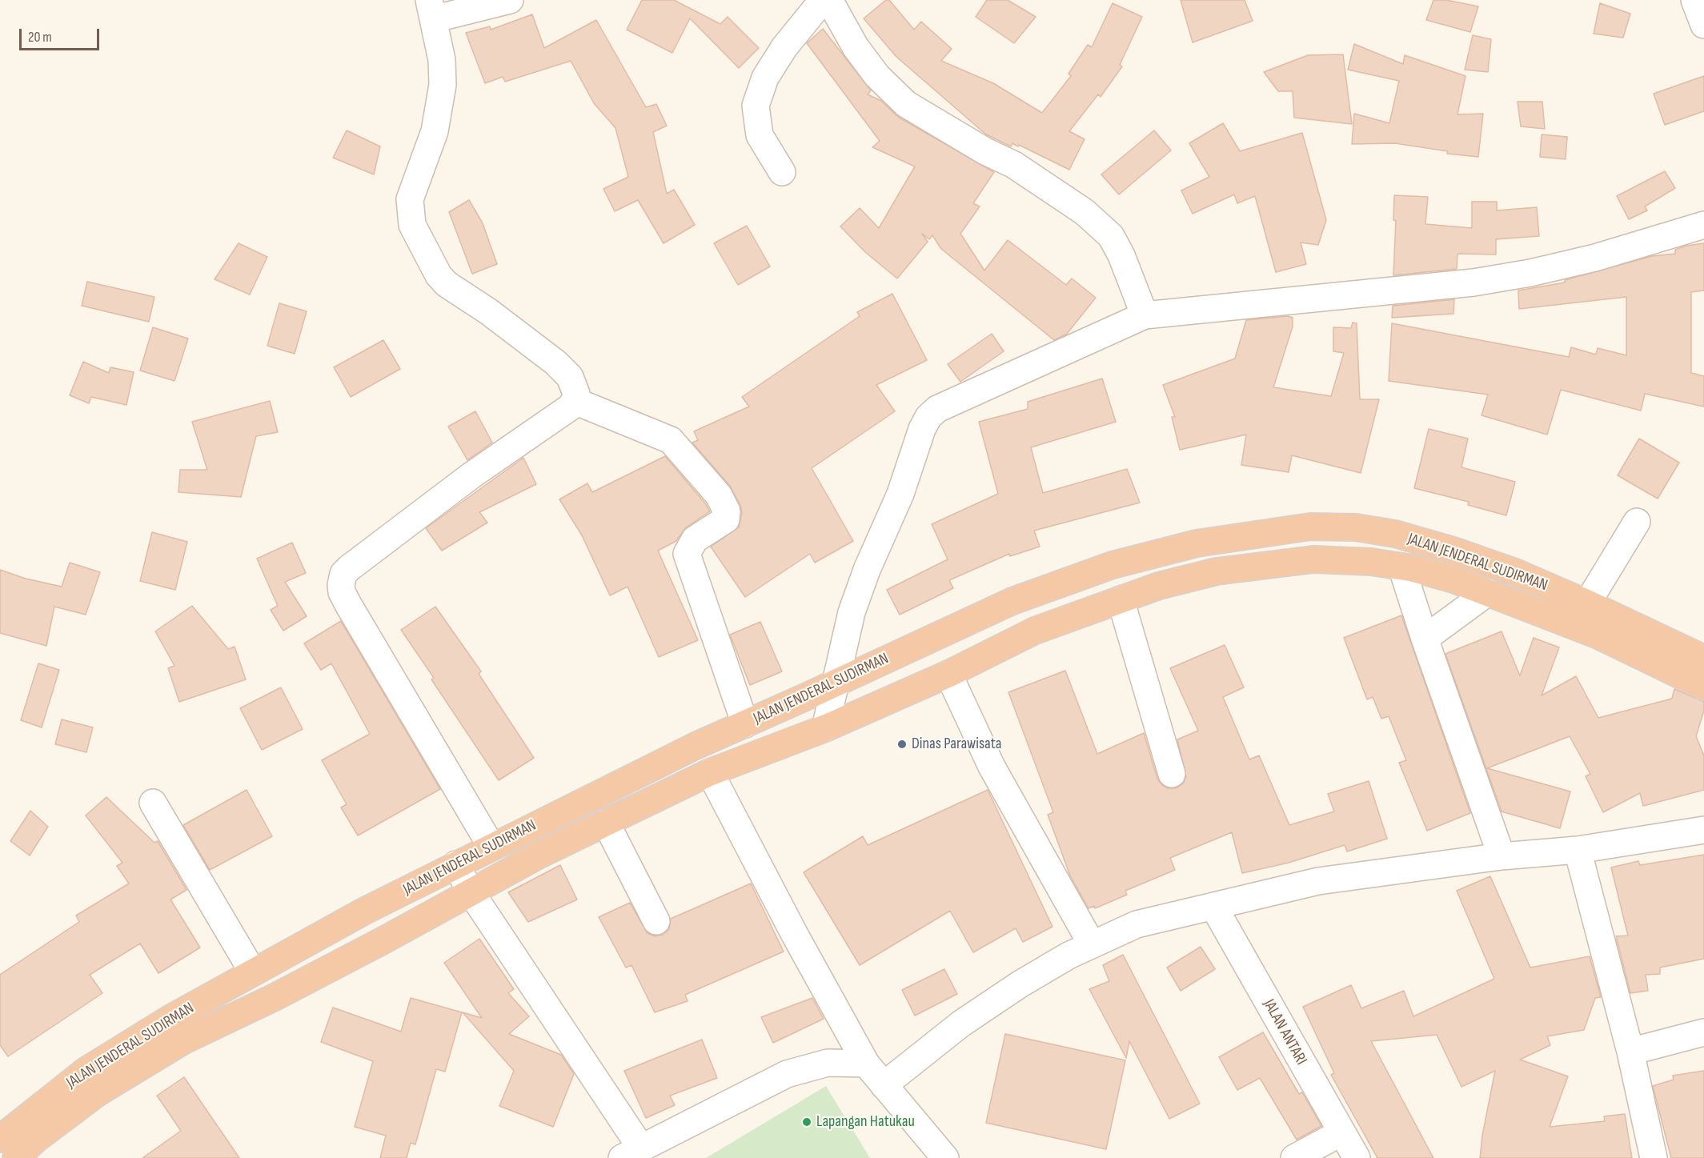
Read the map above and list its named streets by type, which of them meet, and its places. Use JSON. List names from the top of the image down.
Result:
{
  "streets": {
    "highway": ["JALAN JENDERAL SUDIRMAN"],
    "street": ["JALAN ANTARI"]
  },
  "places": ["Dinas Parawisata", "Lapangan Hatukau"],
  "scale_bar": "20 m"
}
